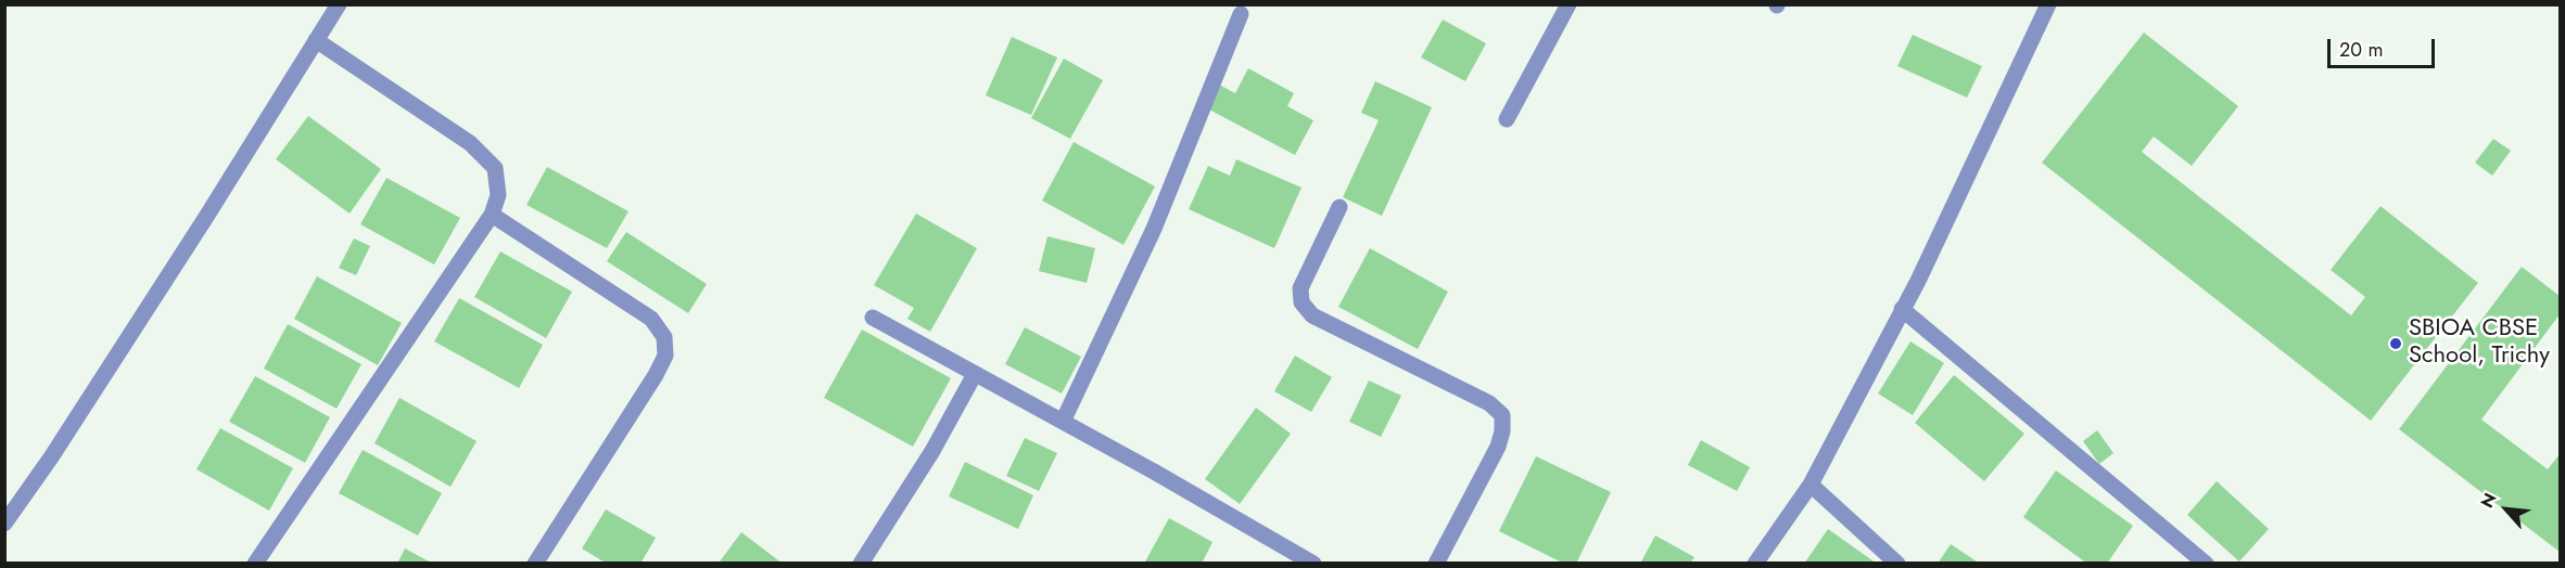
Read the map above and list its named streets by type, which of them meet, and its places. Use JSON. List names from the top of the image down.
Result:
{
  "places": ["SBIOA CBSE School, Trichy"],
  "scale_bar": "20 m",
  "north": "top left"
}
